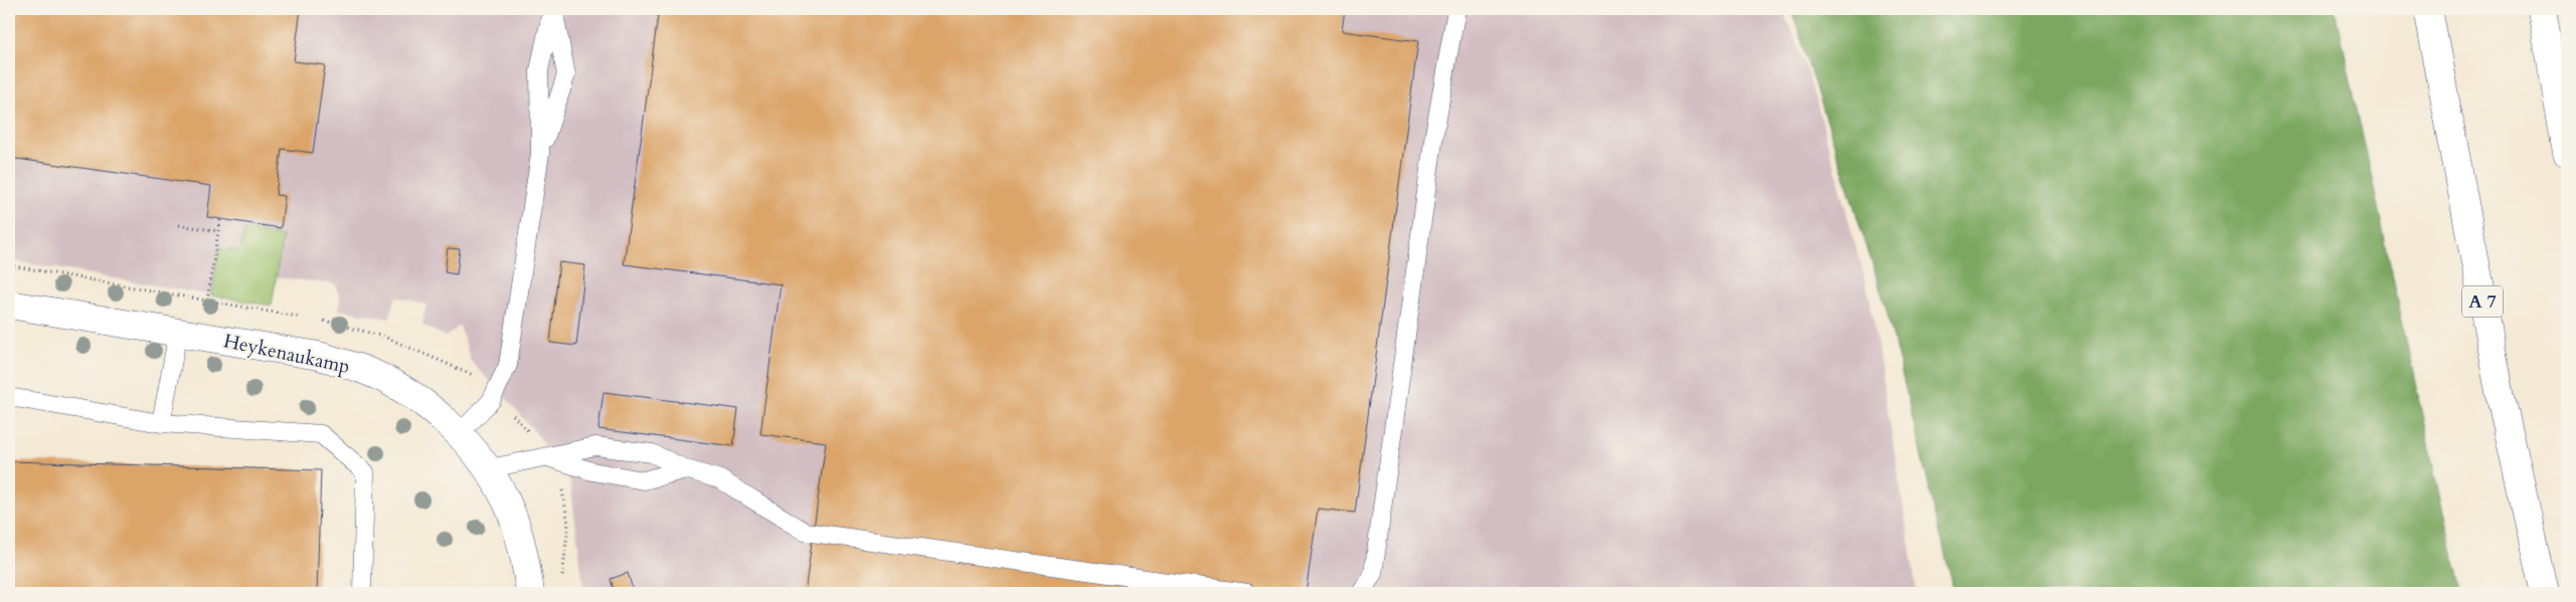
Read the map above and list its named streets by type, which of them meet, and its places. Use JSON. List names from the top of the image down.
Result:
{
  "streets": {
    "main road": ["A 7", "Heykenaukamp"]
  }
}
